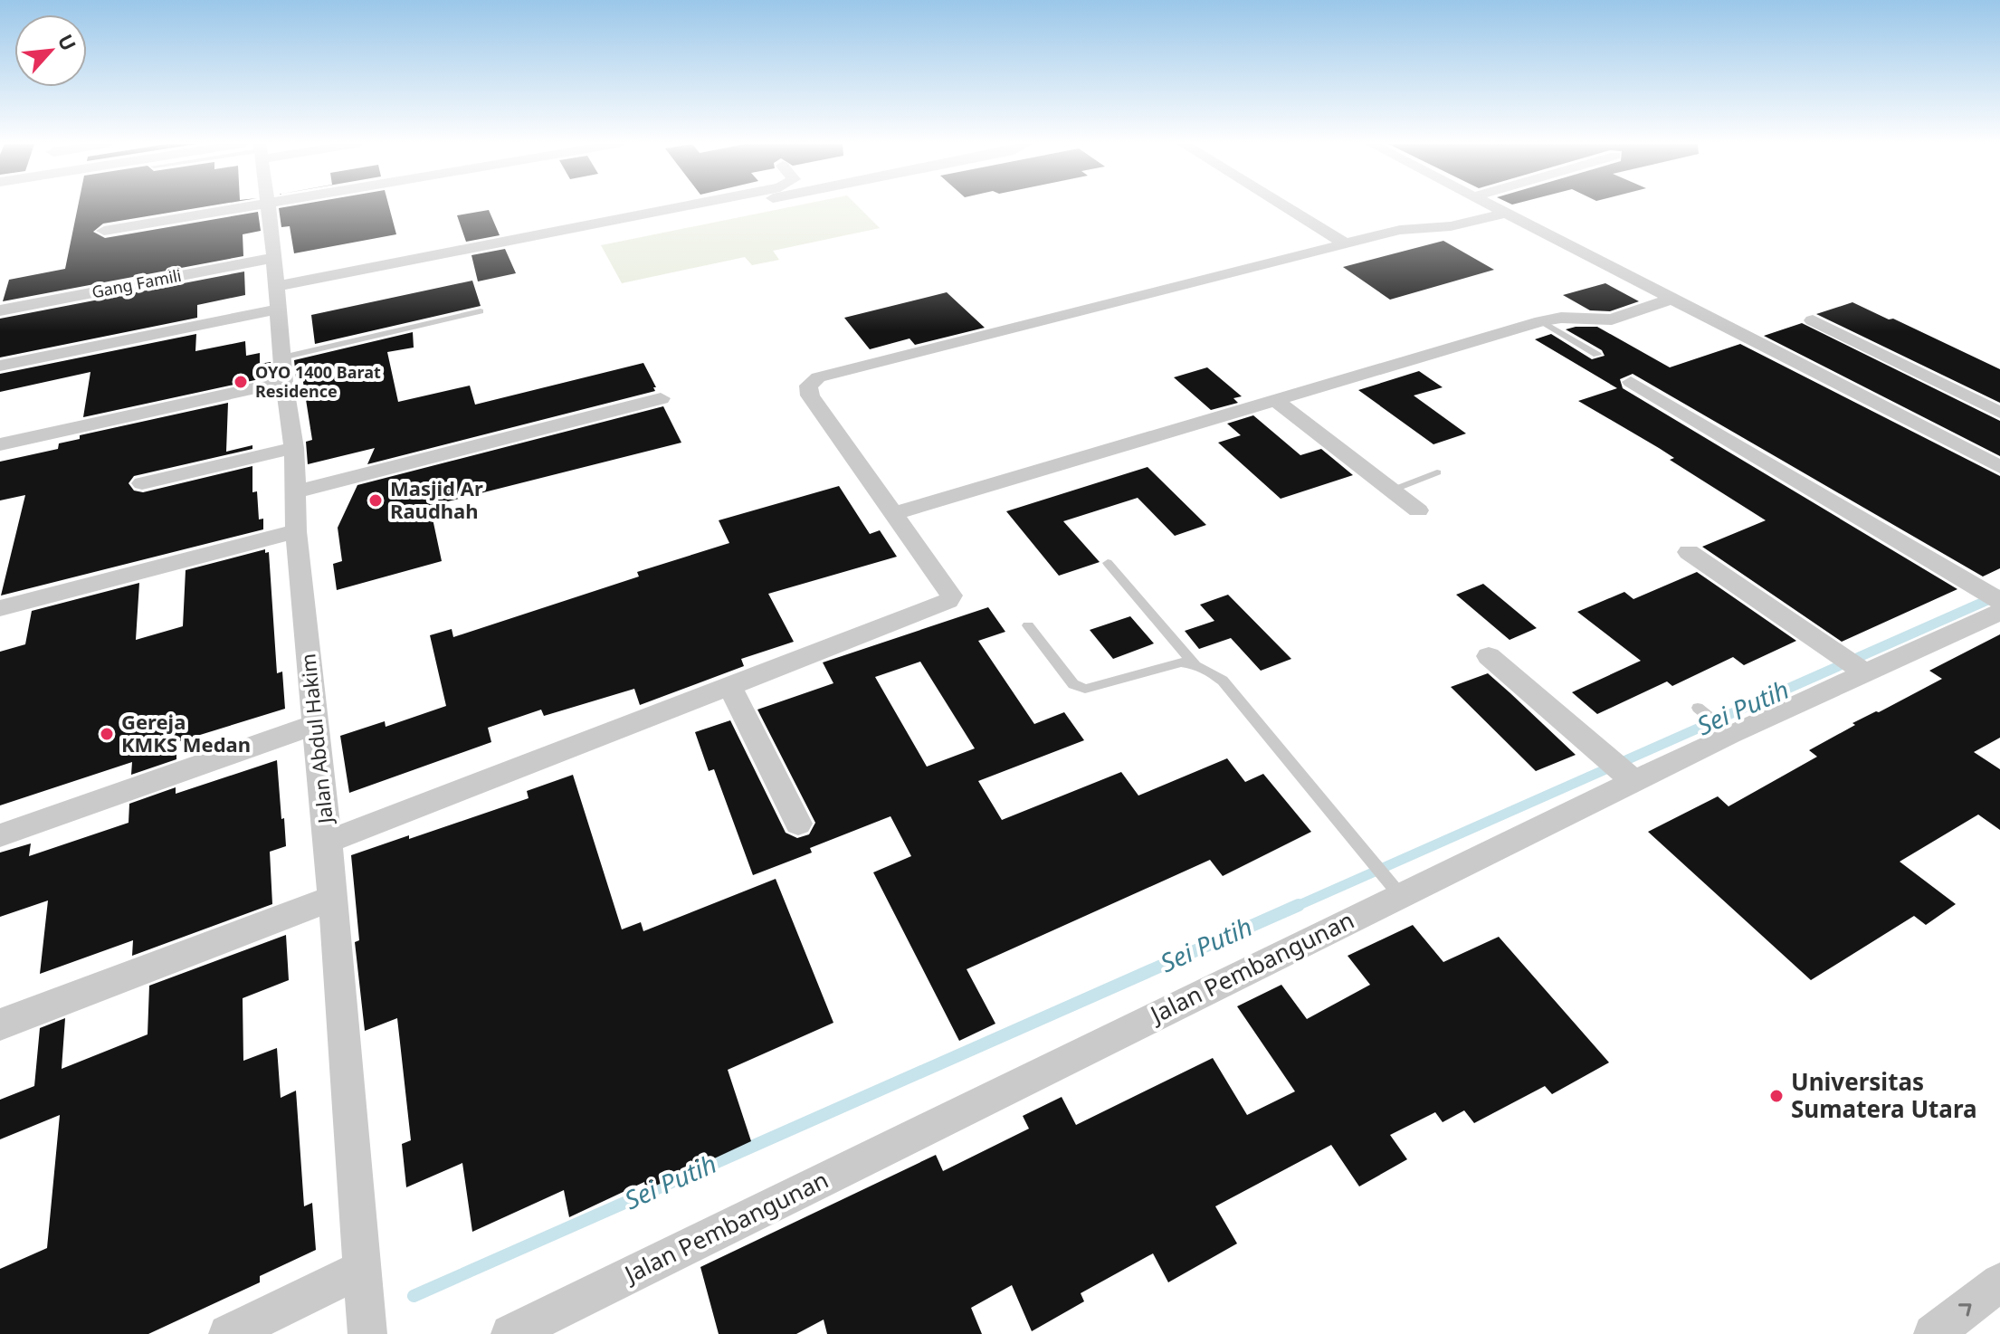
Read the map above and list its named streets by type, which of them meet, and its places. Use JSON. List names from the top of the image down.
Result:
{
  "streets": {
    "street": ["Gang Famili", "Jalan Abdul Hakim", "Jalan Pembangunan"]
  },
  "crossings": [
    ["Gang Famili", "Jalan Abdul Hakim"]
  ],
  "water": ["Sei Putih"],
  "places": [
    "OYO 1400 Barat Residence",
    "Masjid Ar Raudhah",
    "Gereja KMKS Medan",
    "Universitas Sumatera Utara"
  ],
  "north": "top right"
}
